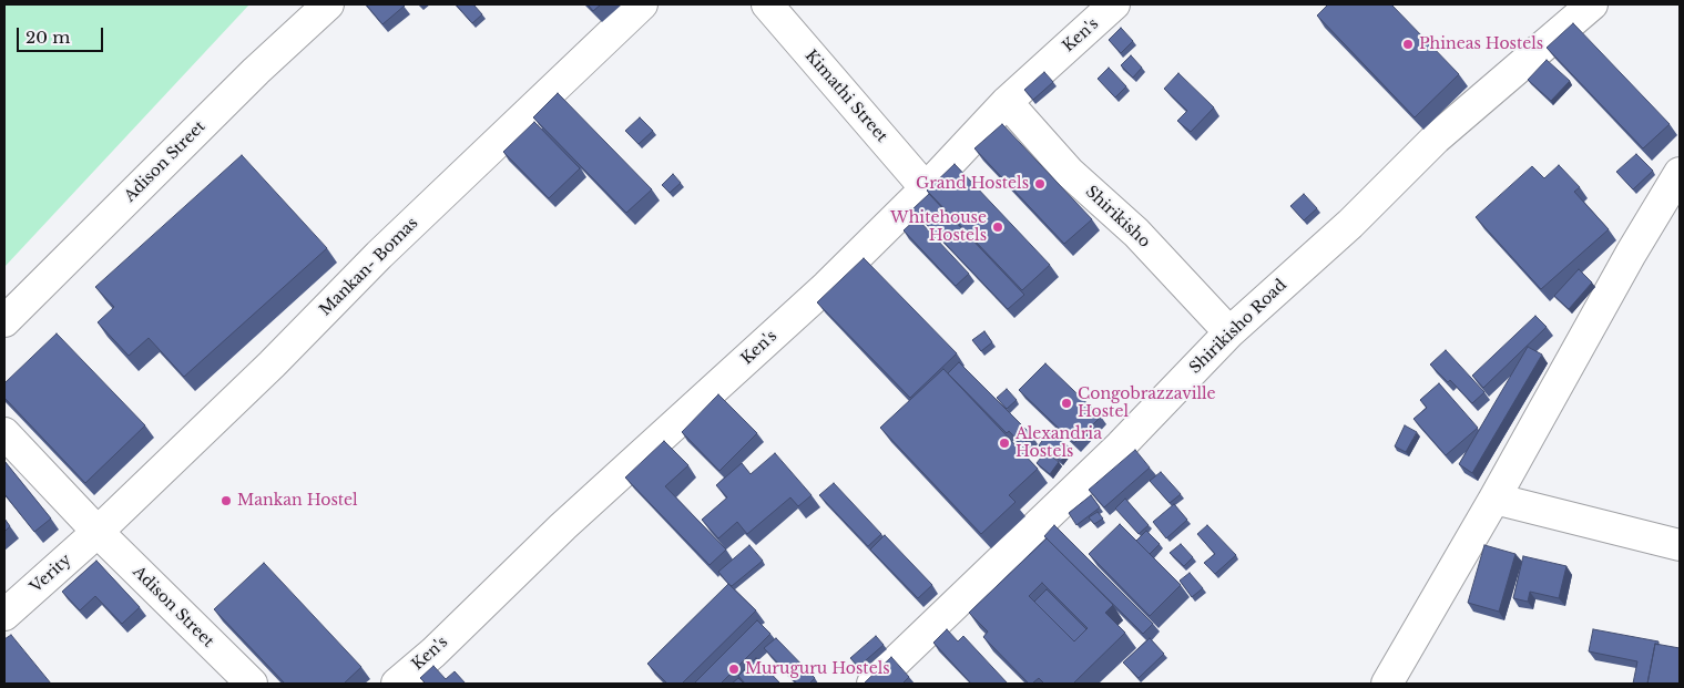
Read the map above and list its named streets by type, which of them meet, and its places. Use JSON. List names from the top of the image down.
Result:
{
  "streets": {
    "street": [
      "Ken's",
      "Kimathi Street",
      "Adison Street",
      "Shirikisho",
      "Mankan- Bomas",
      "Shirikisho Road",
      "Verity"
    ]
  },
  "crossings": [
    ["Ken's", "Kimathi Street"],
    ["Ken's", "Shirikisho"],
    ["Adison Street", "Mankan- Bomas"],
    ["Adison Street", "Verity"],
    ["Shirikisho", "Shirikisho Road"],
    ["Mankan- Bomas", "Verity"]
  ],
  "places": [
    "Phineas Hostels",
    "Grand Hostels",
    "Whitehouse Hostels",
    "Congobrazzaville Hostel",
    "Alexandria Hostels",
    "Mankan Hostel",
    "Muruguru Hostels"
  ],
  "scale_bar": "20 m"
}
